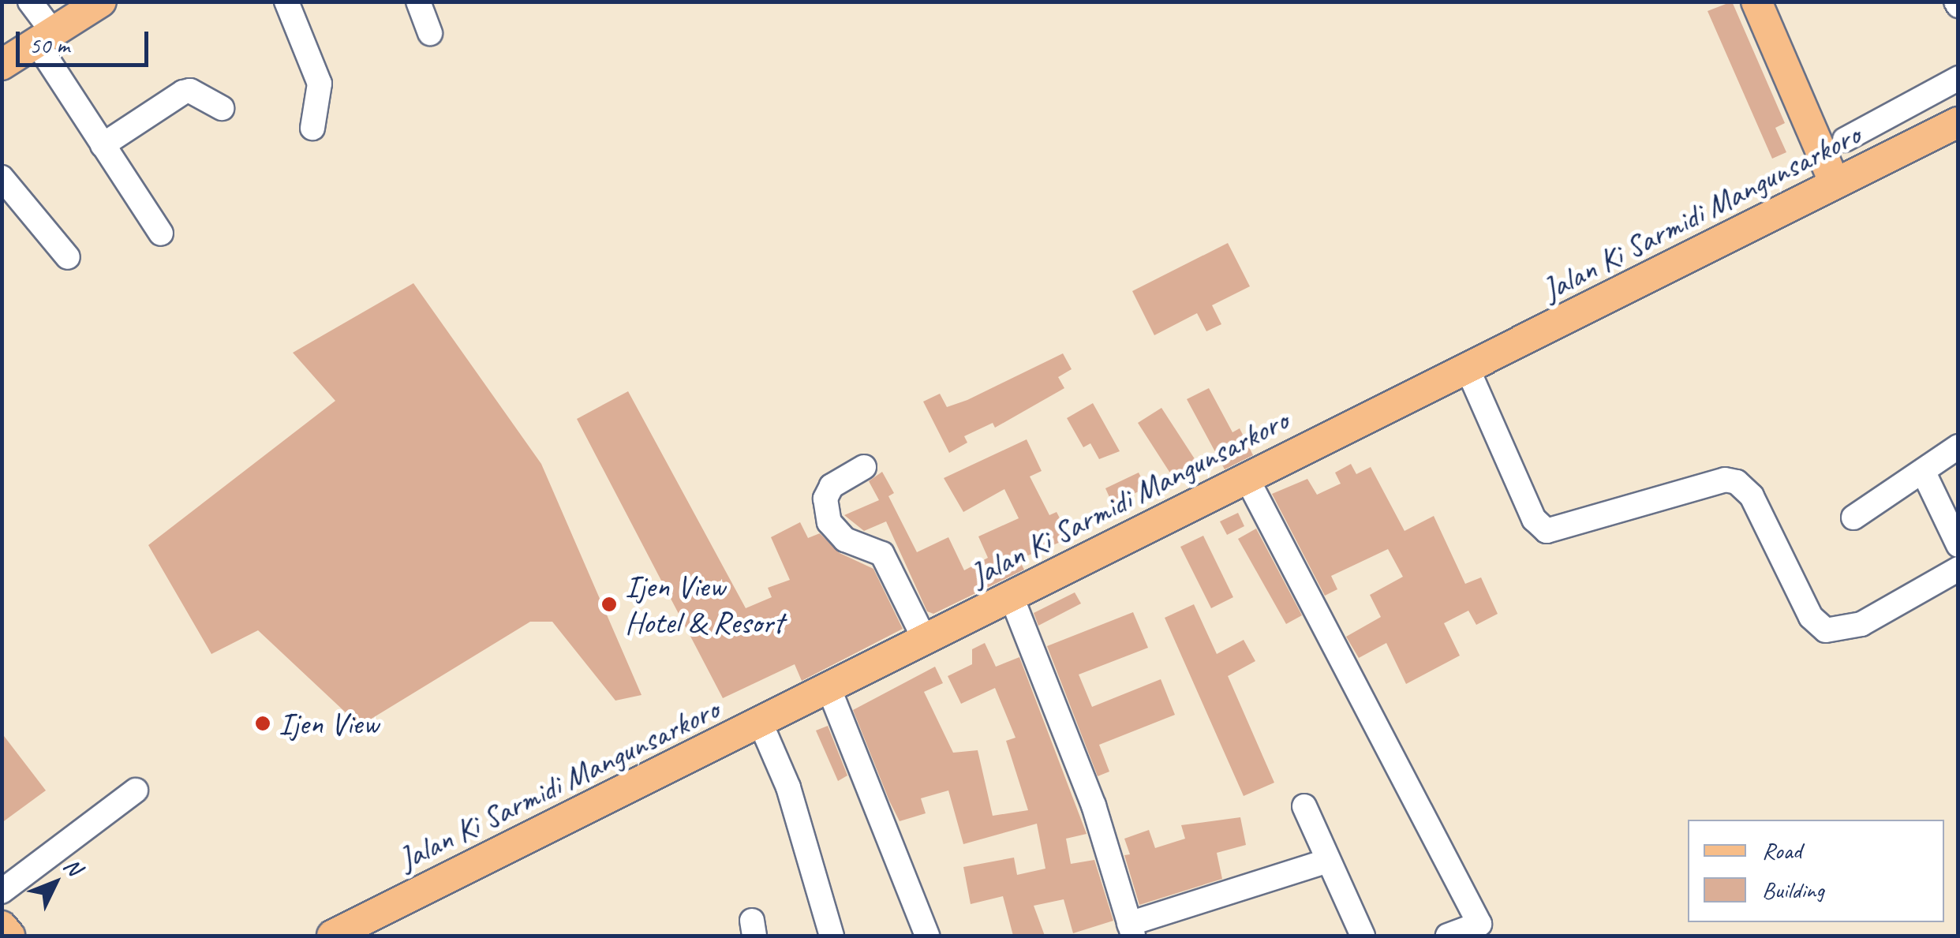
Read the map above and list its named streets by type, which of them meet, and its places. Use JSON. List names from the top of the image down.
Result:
{
  "streets": {
    "main road": ["Jalan Ki Sarmidi Mangunsarkoro"]
  },
  "places": ["Ijen View Hotel & Resort", "Ijen View"],
  "legend": ["Road", "Building"],
  "scale_bar": "50 m",
  "north": "top right"
}
